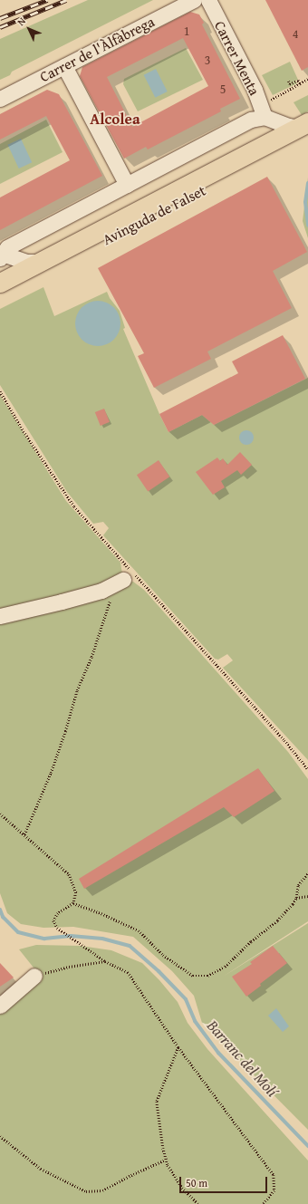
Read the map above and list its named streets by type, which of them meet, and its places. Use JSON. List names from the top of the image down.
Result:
{
  "streets": {
    "main road": ["Avinguda de Falset"],
    "street": ["Carrer de l'Àlfàbrega", "Carrer Menta"]
  },
  "districts": ["Alcolea"],
  "water": ["Barranc del Molí"],
  "house_numbers": [
    "1",
    "4",
    "3",
    "5"
  ],
  "scale_bar": "50 m",
  "north": "top left"
}
